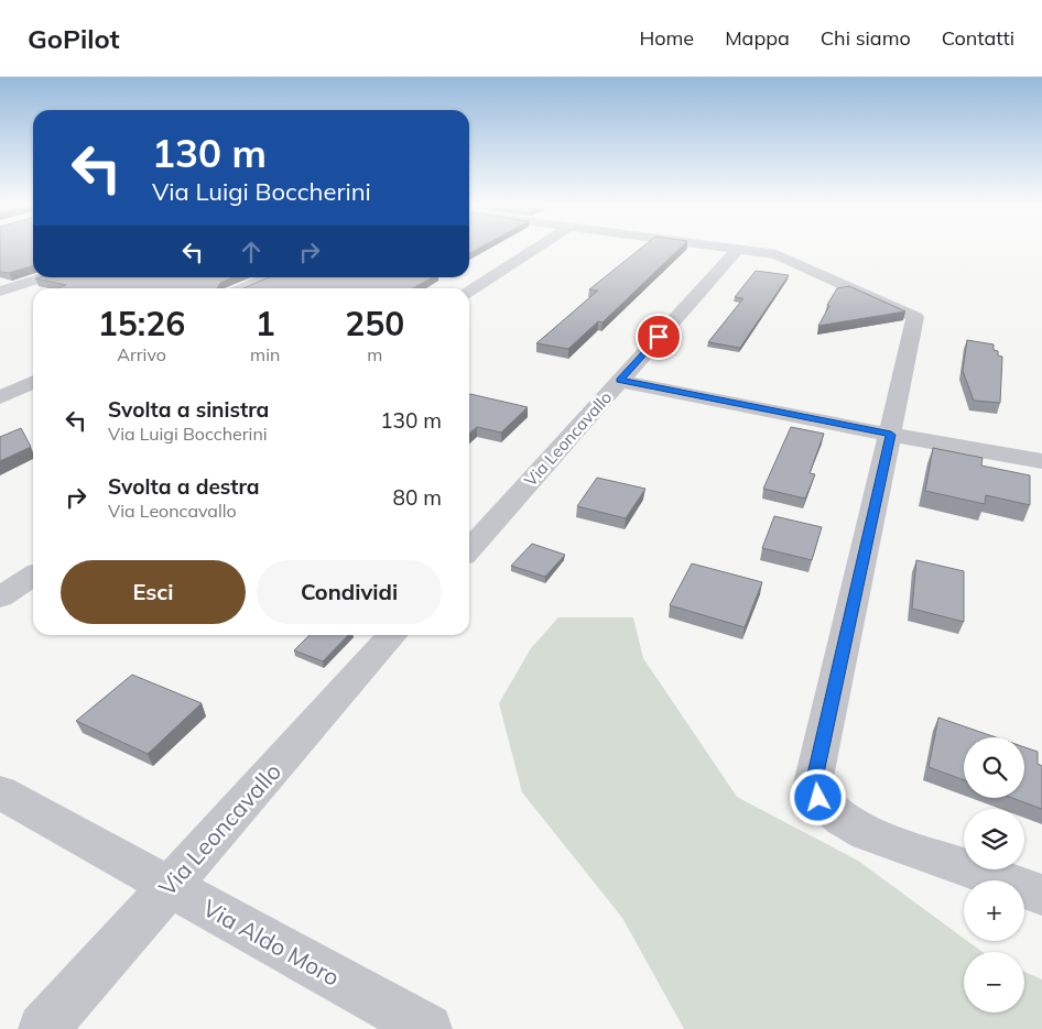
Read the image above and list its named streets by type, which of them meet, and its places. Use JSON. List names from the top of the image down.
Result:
{
  "streets": {
    "street": ["Via Leoncavallo", "Via Aldo Moro"]
  },
  "crossings": [
    ["Via Leoncavallo", "Via Aldo Moro"]
  ],
  "page": {
    "header": "GoPilot",
    "nav": [
      "Home",
      "Mappa",
      "Chi siamo",
      "Contatti"
    ],
    "turn": ["130 m", "Via Luigi Boccherini"],
    "eta": [
      "15:26",
      "Arrivo",
      "1",
      "min",
      "250",
      "m"
    ],
    "list": [
      {
        "name": "Svolta a sinistra",
        "note": "Via Luigi Boccherini",
        "value": "130 m"
      },
      {
        "name": "Svolta a destra",
        "note": "Via Leoncavallo",
        "value": "80 m"
      }
    ],
    "buttons": ["Esci", "Condividi"],
    "map_buttons": ["+", "−"]
  }
}
